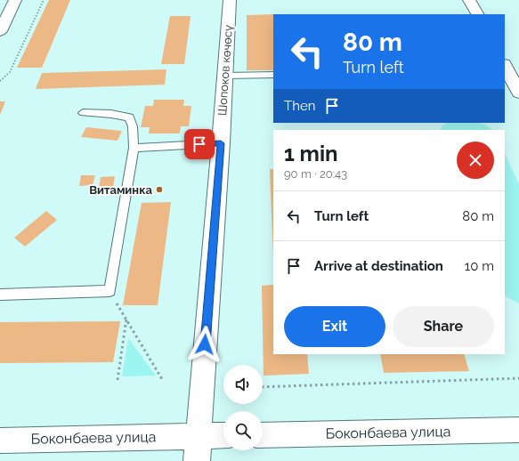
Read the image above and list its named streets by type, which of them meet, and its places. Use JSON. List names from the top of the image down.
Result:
{
  "streets": {
    "street": ["Шопоков көчөсү", "Боконбаева улица"]
  },
  "crossings": [
    ["Шопоков көчөсү", "Боконбаева улица"]
  ],
  "places": ["Витаминка"],
  "page": {
    "turn": ["80 m", "Turn left"],
    "then": "Then",
    "heading": ["1 min", "90 m · 20:43"],
    "list": [
      {
        "name": "Turn left",
        "value": "80 m"
      },
      {
        "name": "Arrive at destination",
        "value": "10 m"
      }
    ],
    "buttons": ["Exit", "Share"]
  }
}
